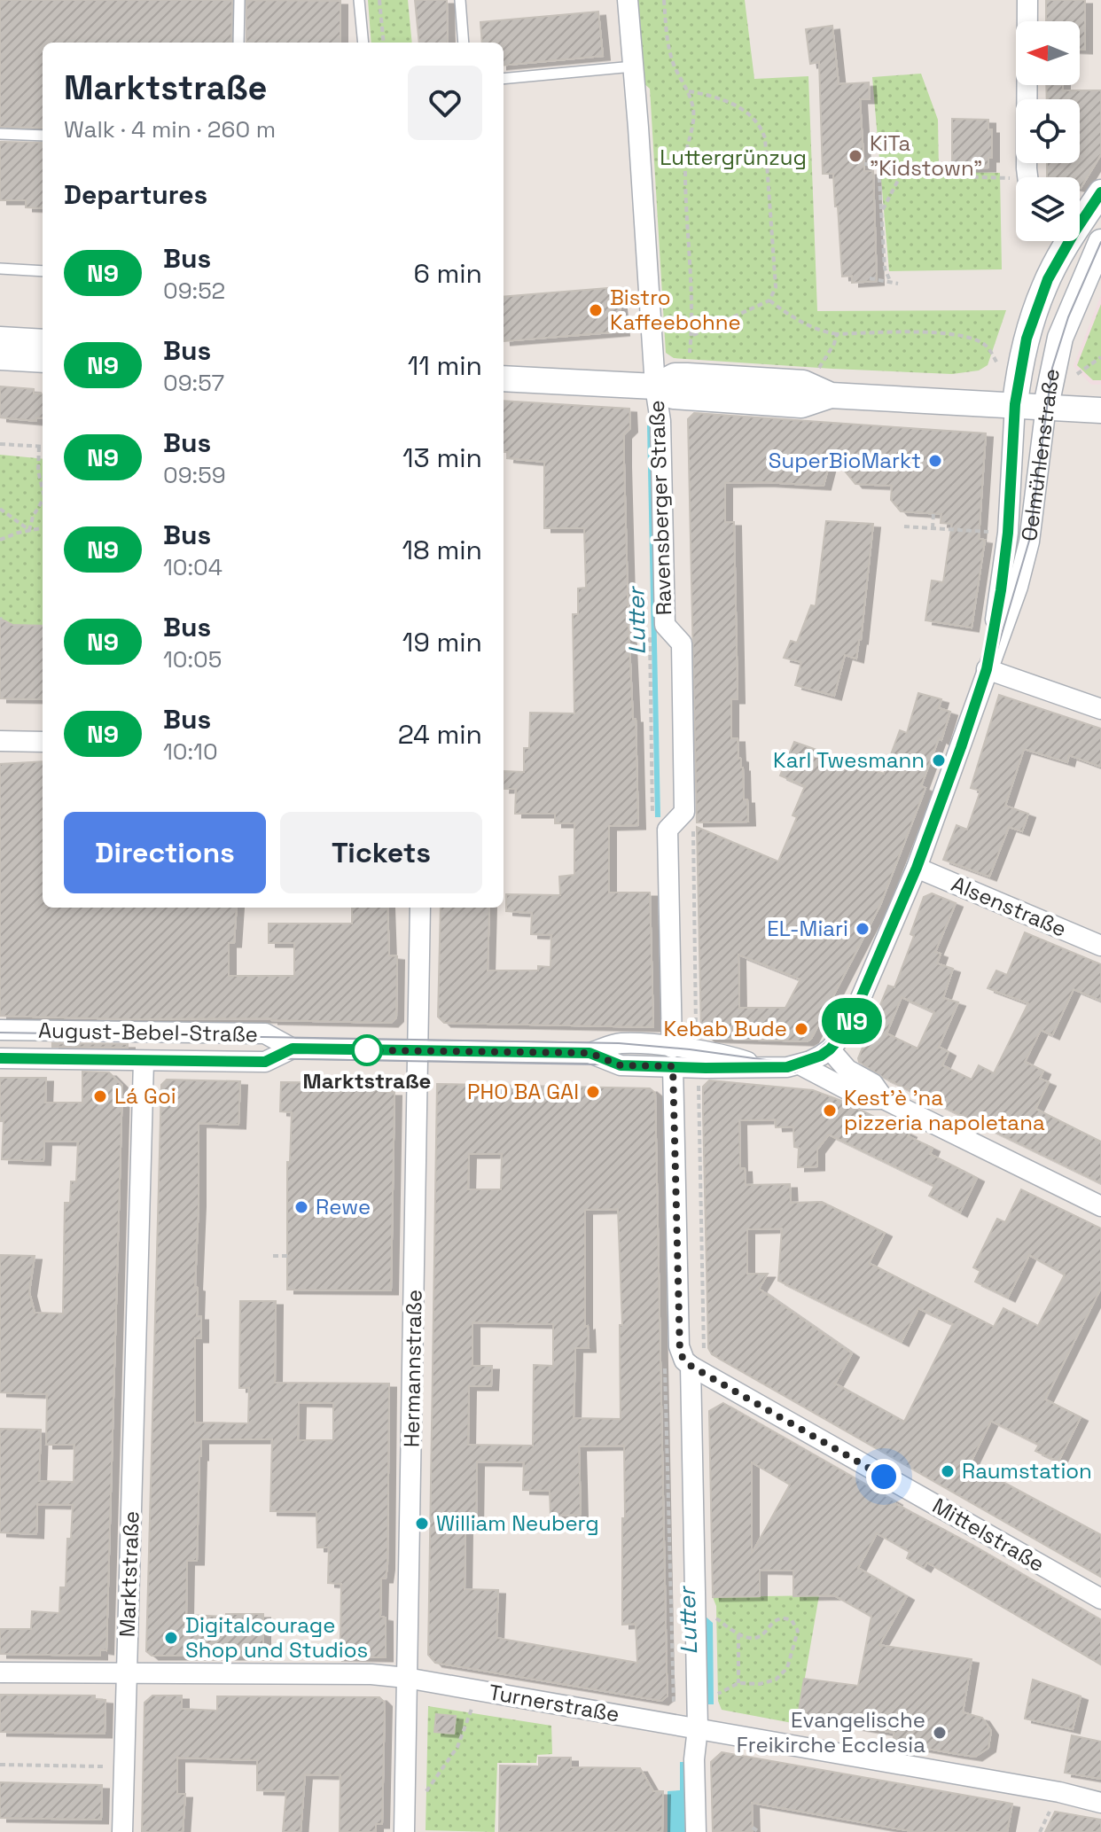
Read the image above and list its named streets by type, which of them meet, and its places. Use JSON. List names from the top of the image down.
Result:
{
  "streets": {
    "street": [
      "Oelmühlenstraße",
      "Ravensberger Straße",
      "Alsenstraße",
      "August-Bebel-Straße",
      "Hermannstraße",
      "Mittelstraße",
      "Marktstraße",
      "Turnerstraße"
    ]
  },
  "crossings": [
    ["Oelmühlenstraße", "Alsenstraße"],
    ["Oelmühlenstraße", "August-Bebel-Straße"],
    ["August-Bebel-Straße", "Hermannstraße"],
    ["August-Bebel-Straße", "Marktstraße"],
    ["Hermannstraße", "Turnerstraße"],
    ["Marktstraße", "Turnerstraße"]
  ],
  "water": ["Lutter"],
  "parks": ["Luttergrünzug"],
  "places": [
    "KiTa \"Kidstown\"",
    "Bistro Kaffeebohne",
    "SuperBioMarkt",
    "Karl Twesmann",
    "EL-Miari",
    "Kebab Bude",
    "Marktstraße",
    "PHO BA GAI",
    "Lá Goi",
    "Kest'è 'na pizzeria napoletana",
    "Rewe",
    "Raumstation",
    "William Neuberg",
    "Digitalcourage Shop und Studios",
    "Evangelische Freikirche Ecclesia"
  ],
  "lines": ["bus line N9"],
  "north": "left",
  "page": {
    "on_map": "N9",
    "heading": [
      ["Marktstraße", "Walk · 4 min · 260 m"],
      "Departures"
    ],
    "list": [
      {
        "mark": "N9",
        "name": "Bus",
        "note": "09:52",
        "value": "6 min"
      },
      {
        "mark": "N9",
        "name": "Bus",
        "note": "09:57",
        "value": "11 min"
      },
      {
        "mark": "N9",
        "name": "Bus",
        "note": "09:59",
        "value": "13 min"
      },
      {
        "mark": "N9",
        "name": "Bus",
        "note": "10:04",
        "value": "18 min"
      },
      {
        "mark": "N9",
        "name": "Bus",
        "note": "10:05",
        "value": "19 min"
      },
      {
        "mark": "N9",
        "name": "Bus",
        "note": "10:10",
        "value": "24 min"
      }
    ],
    "buttons": ["Directions", "Tickets"]
  }
}
